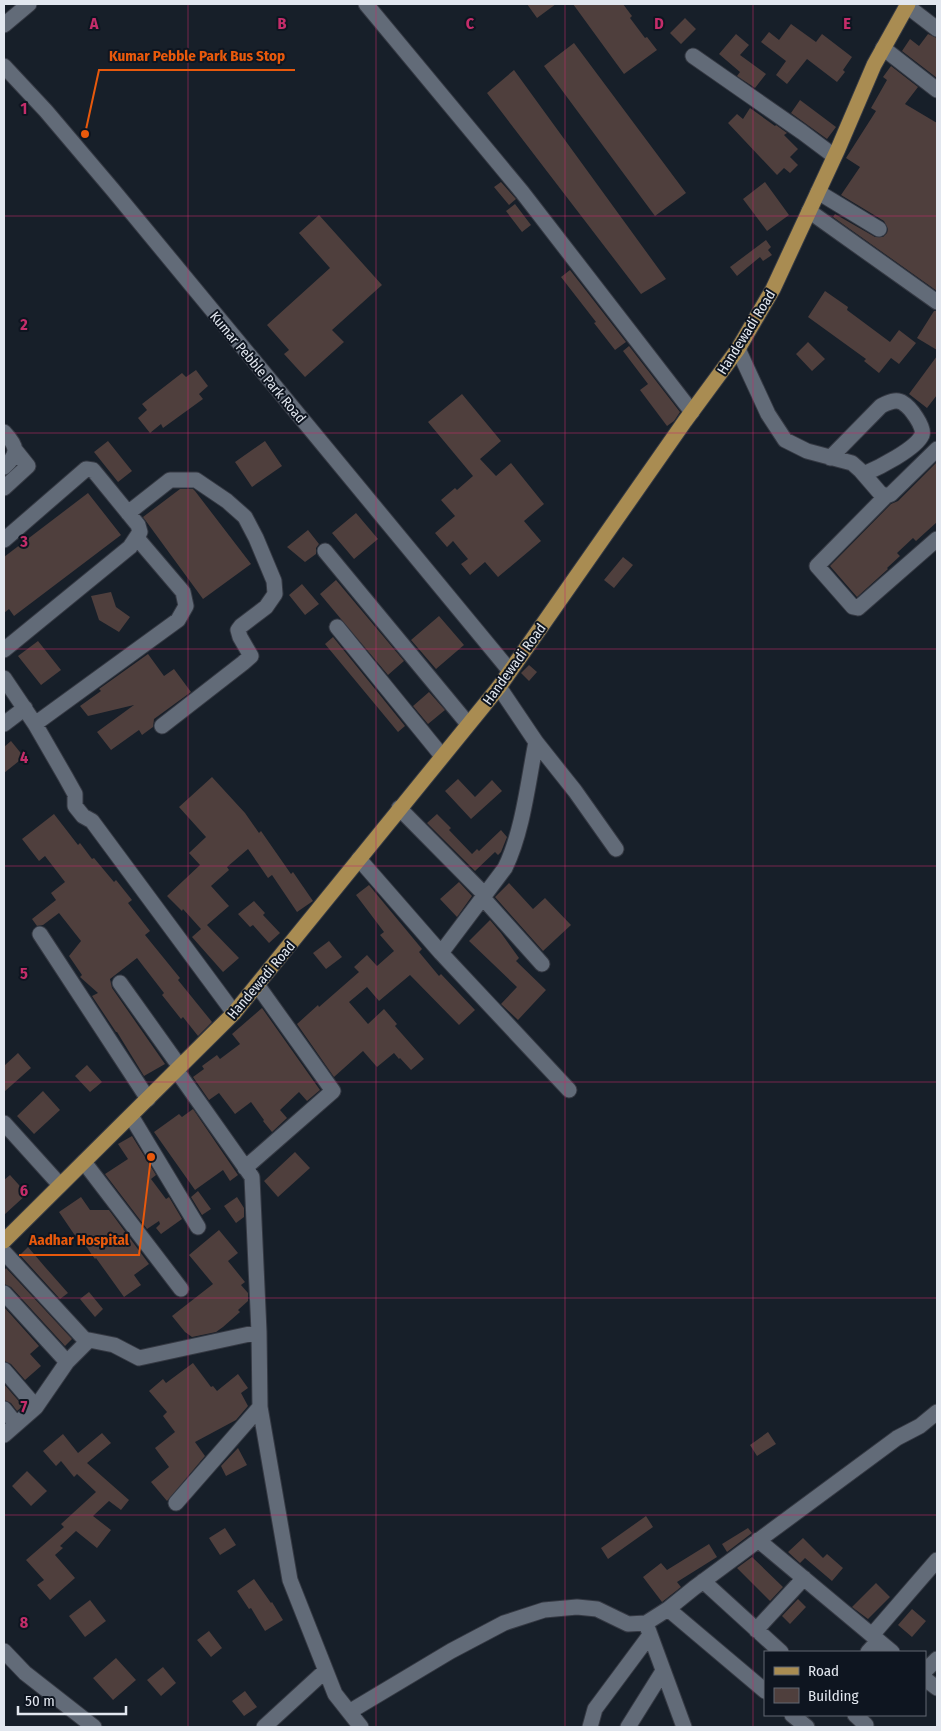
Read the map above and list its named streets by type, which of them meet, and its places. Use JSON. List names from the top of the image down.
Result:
{
  "streets": {
    "main road": ["Handewadi Road"],
    "street": ["Kumar Pebble Park Road"]
  },
  "crossings": [
    ["Handewadi Road", "Kumar Pebble Park Road"]
  ],
  "places": ["Kumar Pebble Park Bus Stop", "Aadhar Hospital"],
  "legend": ["Road", "Building"],
  "scale_bar": "50 m",
  "grid": {
    "columns": [
      "A",
      "B",
      "C",
      "D",
      "E"
    ],
    "rows": [
      "1",
      "2",
      "3",
      "4",
      "5",
      "6",
      "7",
      "8"
    ]
  }
}
